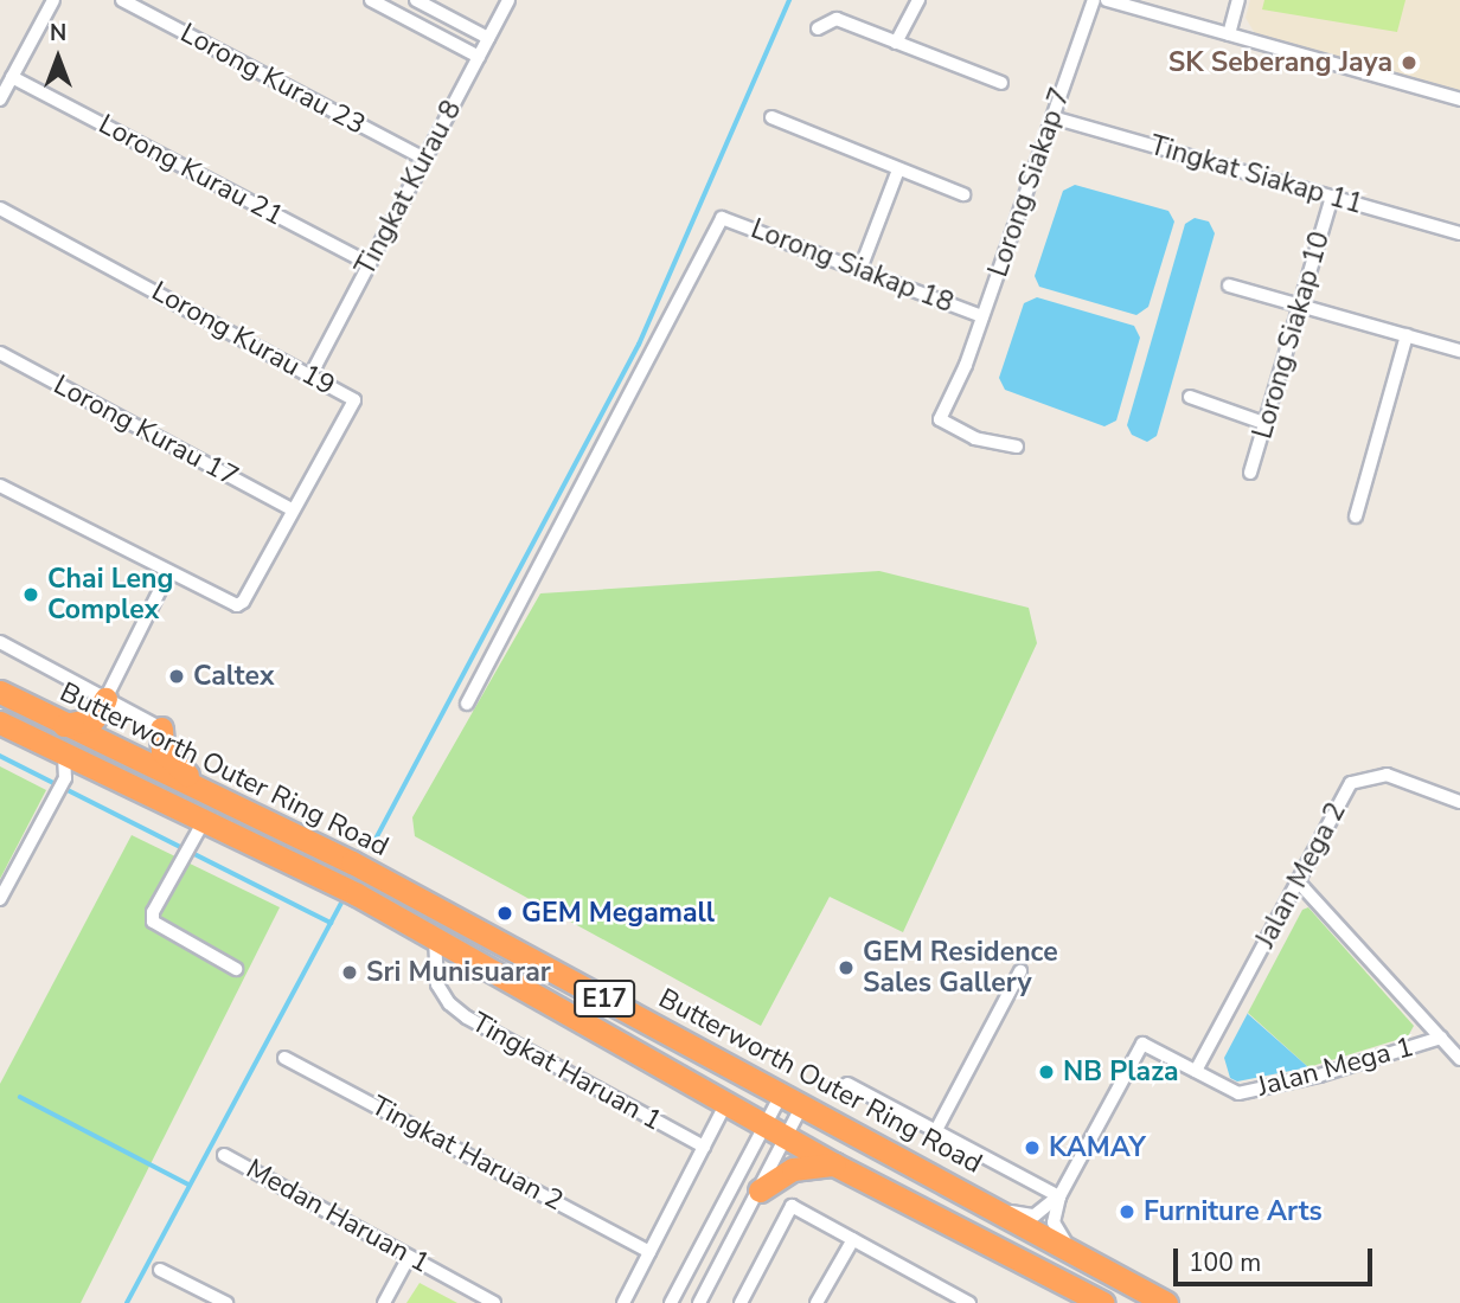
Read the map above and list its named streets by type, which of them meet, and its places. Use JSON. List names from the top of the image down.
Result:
{
  "streets": {
    "highway": ["Butterworth Outer Ring Road", "E17"],
    "street": [
      "Lorong Kurau 23",
      "Lorong Kurau 21",
      "Tingkat Siakap 11",
      "Lorong Siakap 7",
      "Tingkat Kurau 8",
      "Lorong Siakap 18",
      "Lorong Siakap 10",
      "Lorong Kurau 19",
      "Lorong Kurau 17",
      "Jalan Mega 2",
      "Jalan Mega 1",
      "Tingkat Haruan 1",
      "Tingkat Haruan 2",
      "Medan Haruan 1"
    ]
  },
  "crossings": [
    ["Lorong Kurau 23", "Tingkat Kurau 8"],
    ["Lorong Kurau 21", "Tingkat Kurau 8"],
    ["Tingkat Siakap 11", "Lorong Siakap 7"],
    ["Tingkat Siakap 11", "Lorong Siakap 10"],
    ["Lorong Siakap 7", "Lorong Siakap 18"],
    ["Tingkat Kurau 8", "Lorong Kurau 19"],
    ["Lorong Kurau 19", "Lorong Kurau 17"],
    ["Butterworth Outer Ring Road", "Tingkat Haruan 1"],
    ["Jalan Mega 2", "Jalan Mega 1"]
  ],
  "places": [
    "SK Seberang Jaya",
    "Chai Leng Complex",
    "Caltex",
    "GEM Megamall",
    "GEM Residence Sales Gallery",
    "Sri Munisuarar",
    "NB Plaza",
    "KAMAY",
    "Furniture Arts"
  ],
  "scale_bar": "100 m",
  "north": "top"
}
